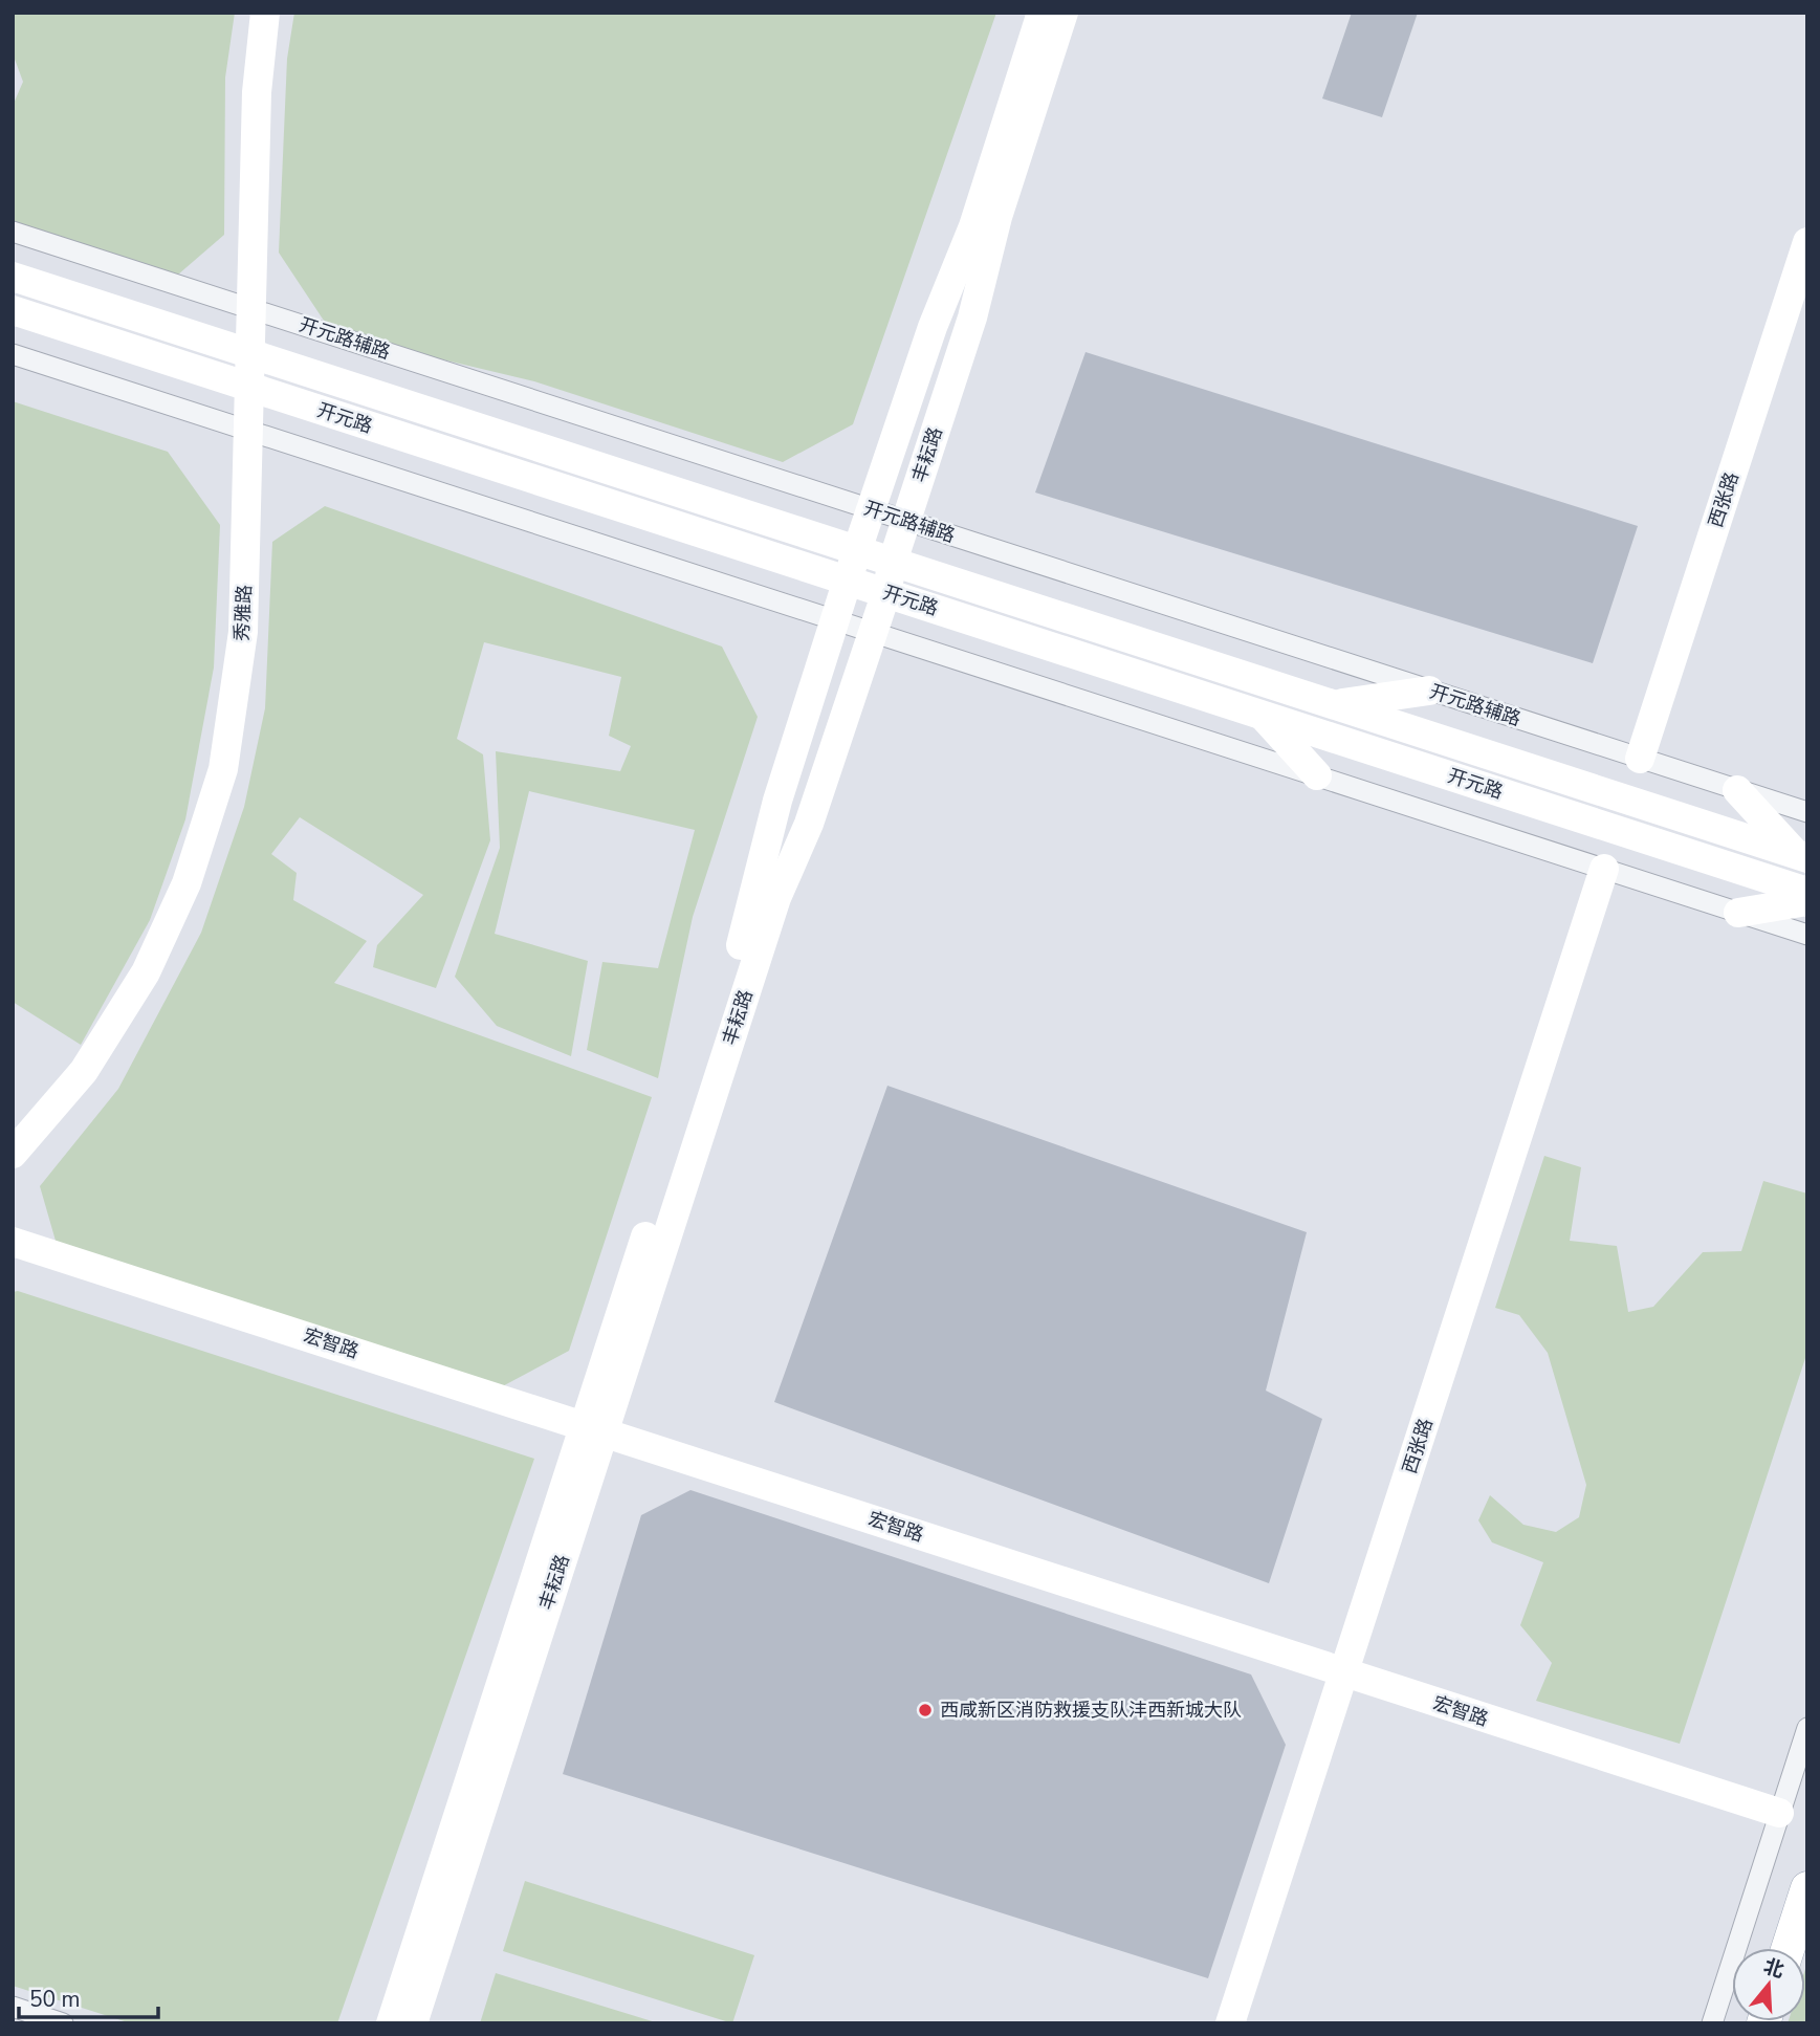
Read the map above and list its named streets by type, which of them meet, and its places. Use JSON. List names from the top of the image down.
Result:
{
  "streets": {
    "street": [
      "开元路辅路",
      "开元路",
      "丰耘路",
      "西张路",
      "秀雅路",
      "宏智路"
    ]
  },
  "crossings": [
    ["开元路辅路", "丰耘路"],
    ["开元路辅路", "西张路"],
    ["开元路辅路", "秀雅路"],
    ["开元路", "丰耘路"],
    ["开元路", "秀雅路"],
    ["丰耘路", "宏智路"],
    ["西张路", "宏智路"]
  ],
  "places": ["西咸新区消防救援支队沣西新城大队"],
  "scale_bar": "50 m",
  "north": "top"
}
